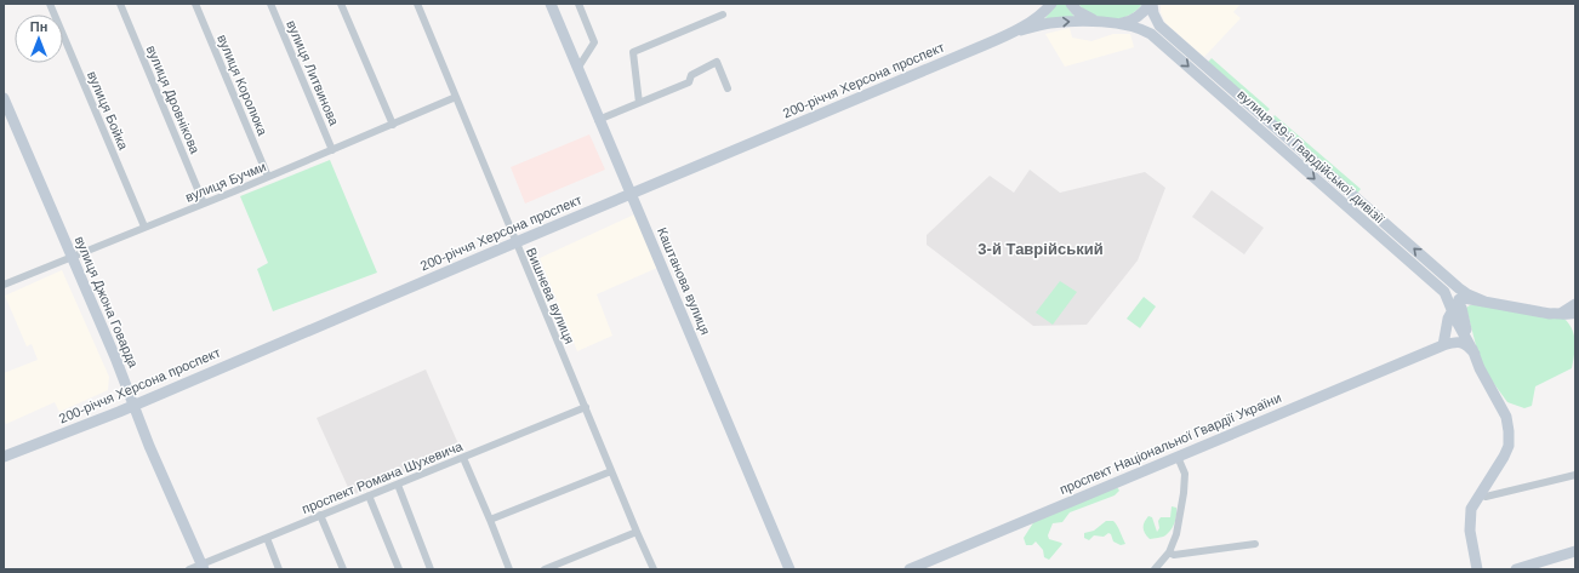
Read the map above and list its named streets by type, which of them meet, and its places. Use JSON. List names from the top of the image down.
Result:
{
  "streets": {
    "street": [
      "вулиця Литвинова",
      "200-річчя Херсона проспект",
      "вулиця Королюка",
      "вулиця Дровнікова",
      "вулиця Бойка",
      "вулиця 49-ї Гвардійської дивізії",
      "вулиця Бучми",
      "Каштанова вулиця",
      "Вишнева вулиця",
      "вулиця Джона Говарда",
      "проспект Національної Гвардії України",
      "проспект Романа Шухевича"
    ]
  },
  "crossings": [
    ["вулиця Литвинова", "вулиця Бучми"],
    ["200-річчя Херсона проспект", "вулиця 49-ї Гвардійської дивізії"],
    ["200-річчя Херсона проспект", "Каштанова вулиця"],
    ["200-річчя Херсона проспект", "Вишнева вулиця"],
    ["200-річчя Херсона проспект", "вулиця Джона Говарда"],
    ["вулиця Королюка", "вулиця Бучми"],
    ["вулиця Дровнікова", "вулиця Бучми"],
    ["вулиця Бойка", "вулиця Бучми"],
    ["вулиця Бучми", "Вишнева вулиця"],
    ["вулиця Бучми", "вулиця Джона Говарда"],
    ["Вишнева вулиця", "проспект Романа Шухевича"],
    ["вулиця Джона Говарда", "проспект Романа Шухевича"]
  ],
  "districts": ["3-й Таврійський"],
  "north": "top"
}
